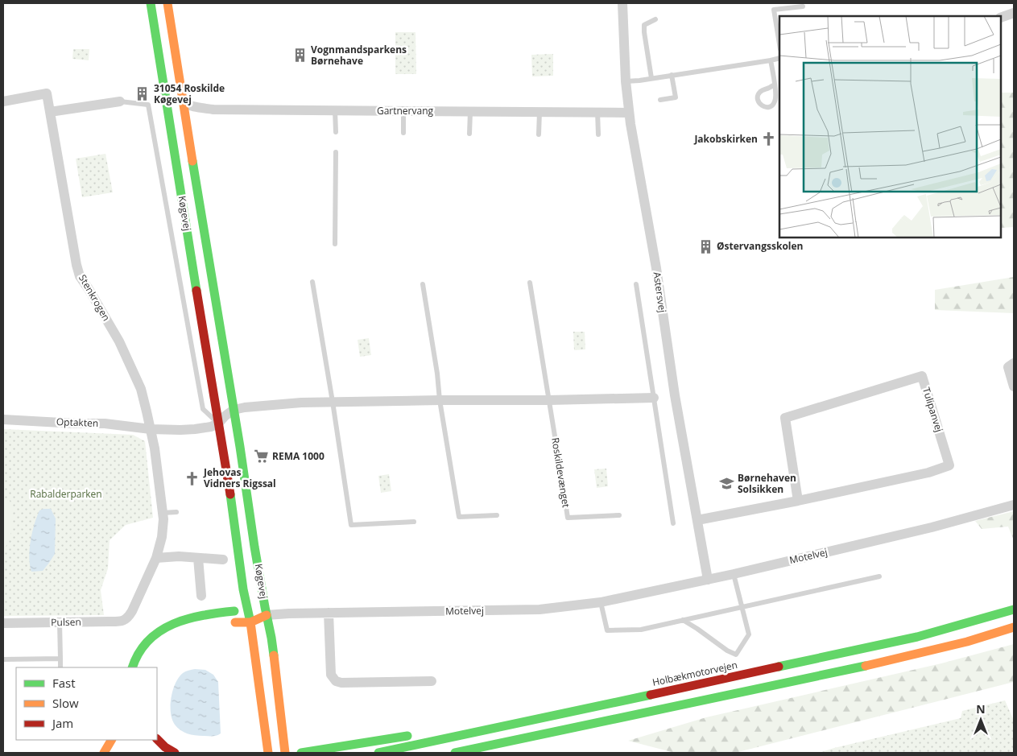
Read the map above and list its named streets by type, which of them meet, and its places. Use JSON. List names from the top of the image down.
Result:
{
  "streets": {
    "main road": ["Køgevej", "Holbækmotorvejen"],
    "street": [
      "Gartnervang",
      "Astersvej",
      "Stenkrogen",
      "Tulipanvej",
      "Optakten",
      "Motelvej",
      "Pulsen"
    ],
    "lane": ["Roskildevænget"]
  },
  "crossings": [
    ["Gartnervang", "Køgevej"],
    ["Gartnervang", "Astersvej"],
    ["Køgevej", "Optakten"],
    ["Køgevej", "Motelvej"],
    ["Astersvej", "Tulipanvej"],
    ["Astersvej", "Motelvej"],
    ["Stenkrogen", "Optakten"]
  ],
  "parks": ["Rabalderparken"],
  "places": {
    "building": ["Vognmandsparkens Børnehave", "31054 Roskilde Køgevej", "Østervangsskolen"],
    "church": ["Jakobskirken", "Jehovas Vidners Rigssal"],
    "supermarket": ["REMA 1000"],
    "school or university": ["Børnehaven Solsikken"]
  },
  "legend": ["Fast", "Slow", "Jam"],
  "north": "top"
}
